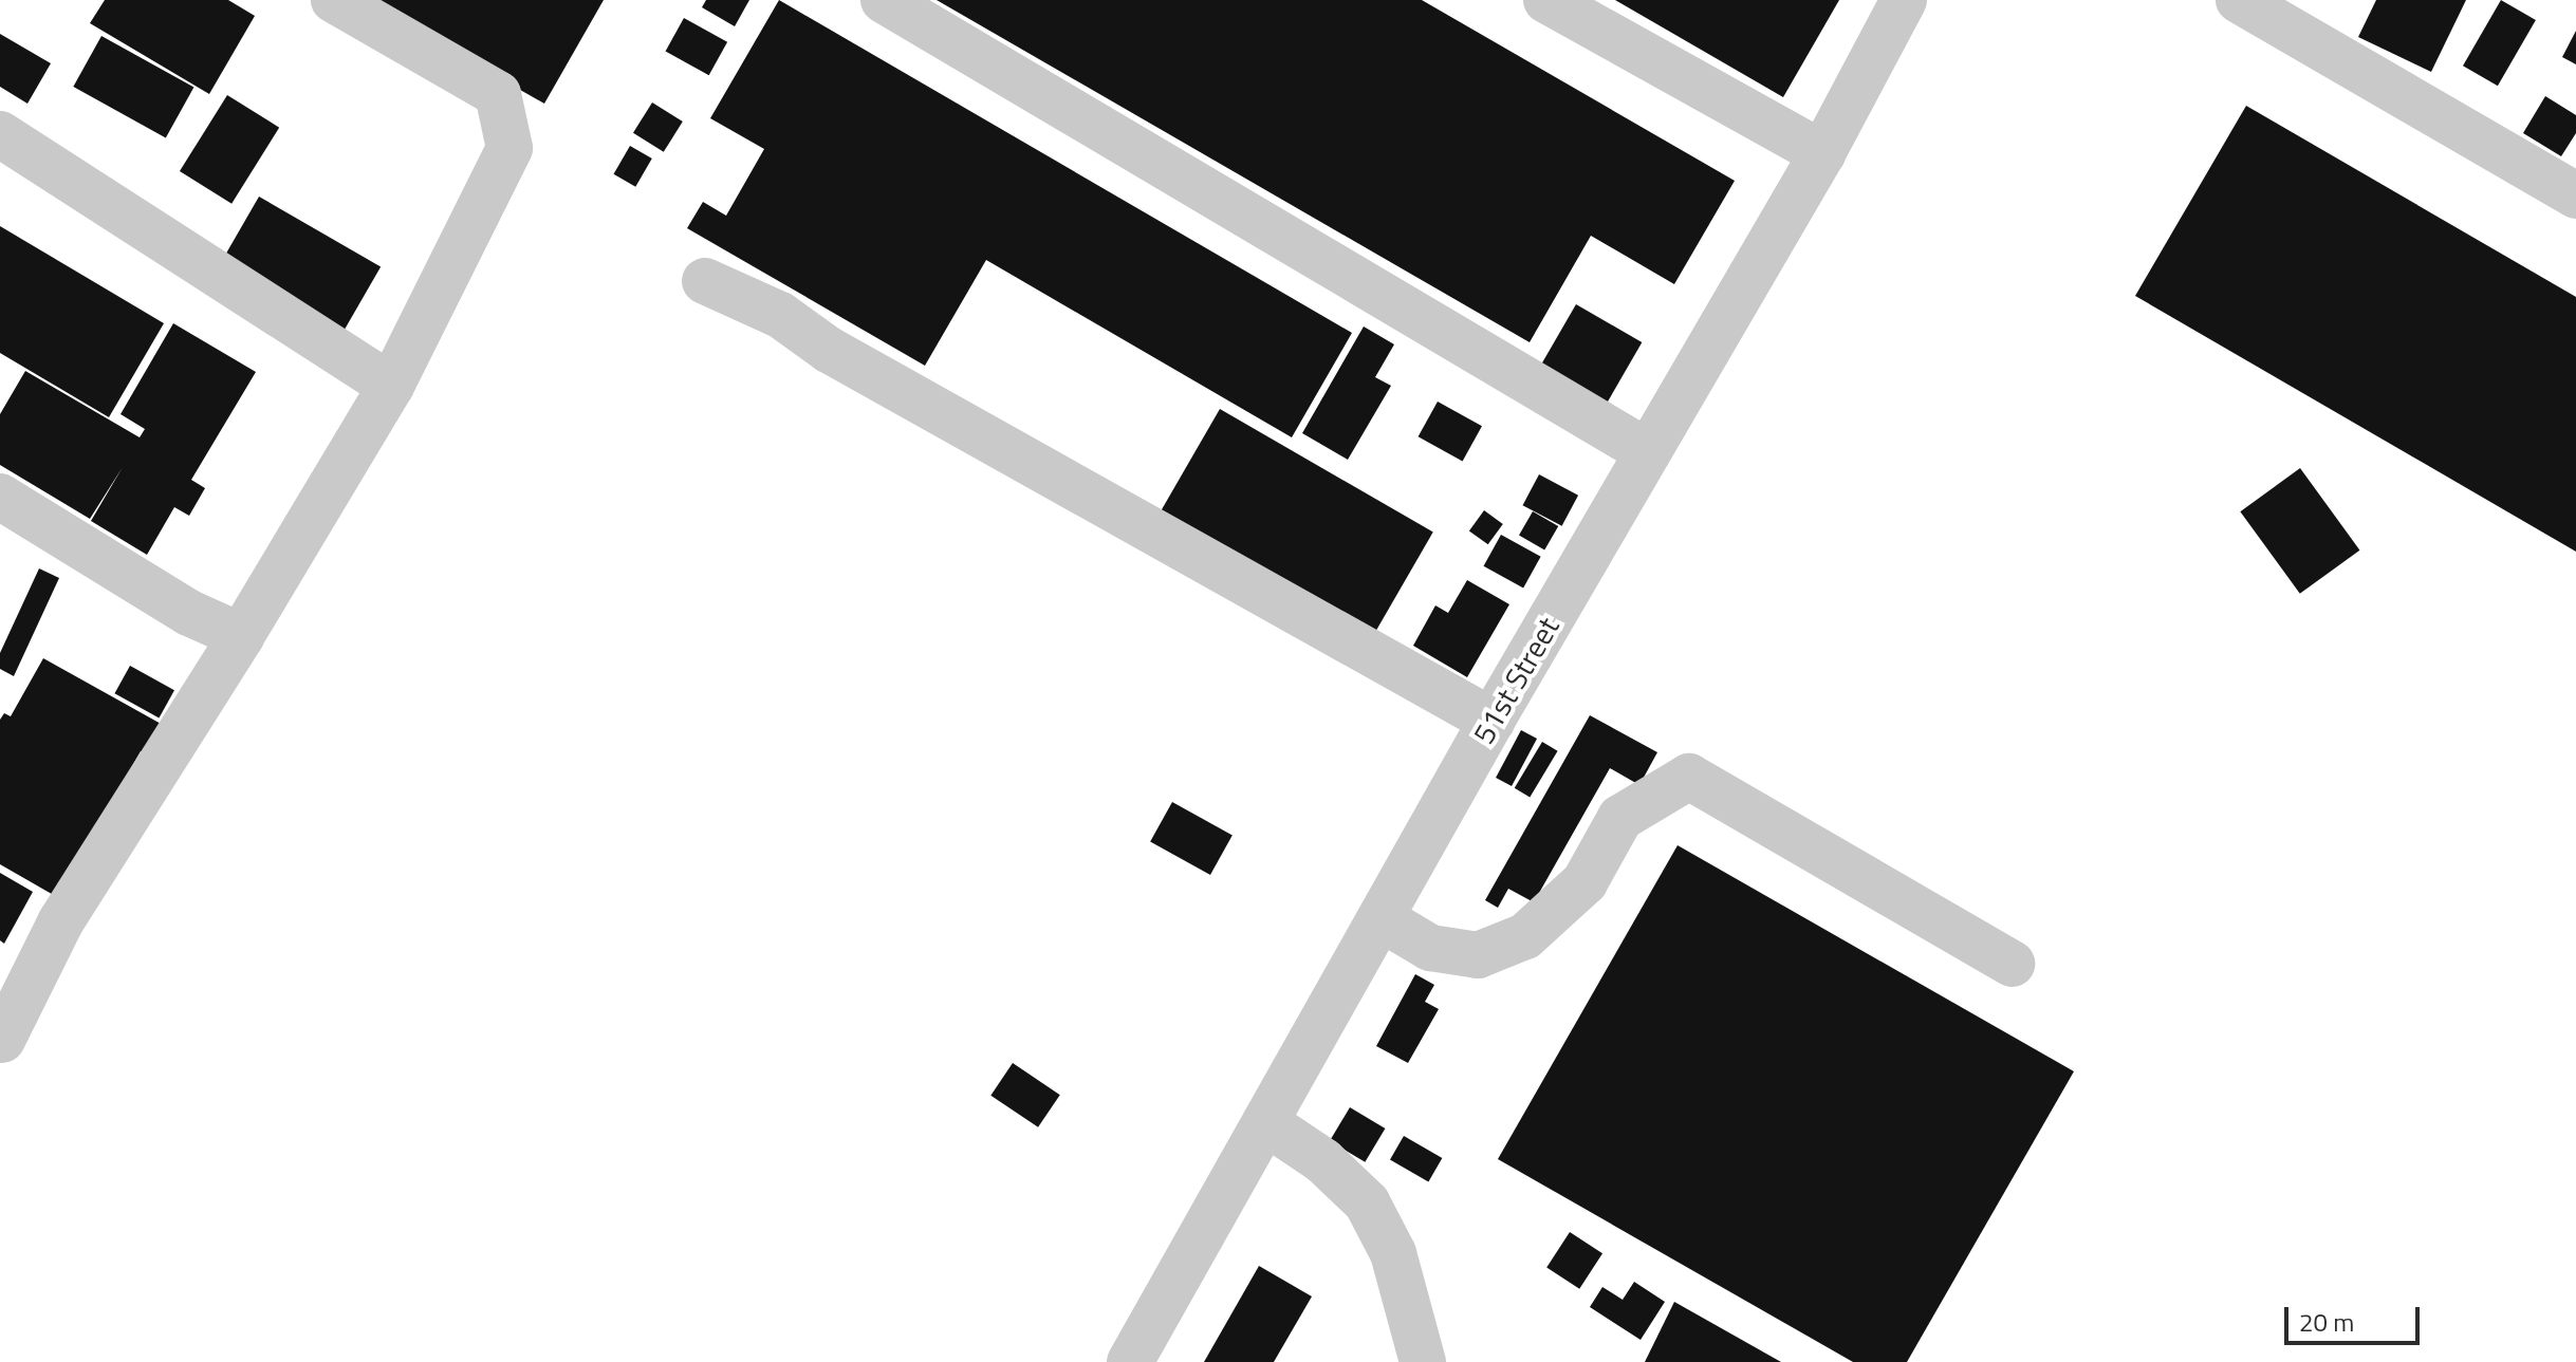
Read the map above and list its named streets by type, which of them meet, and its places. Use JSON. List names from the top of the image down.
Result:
{
  "streets": {
    "street": ["51st Street"]
  },
  "scale_bar": "20 m"
}
